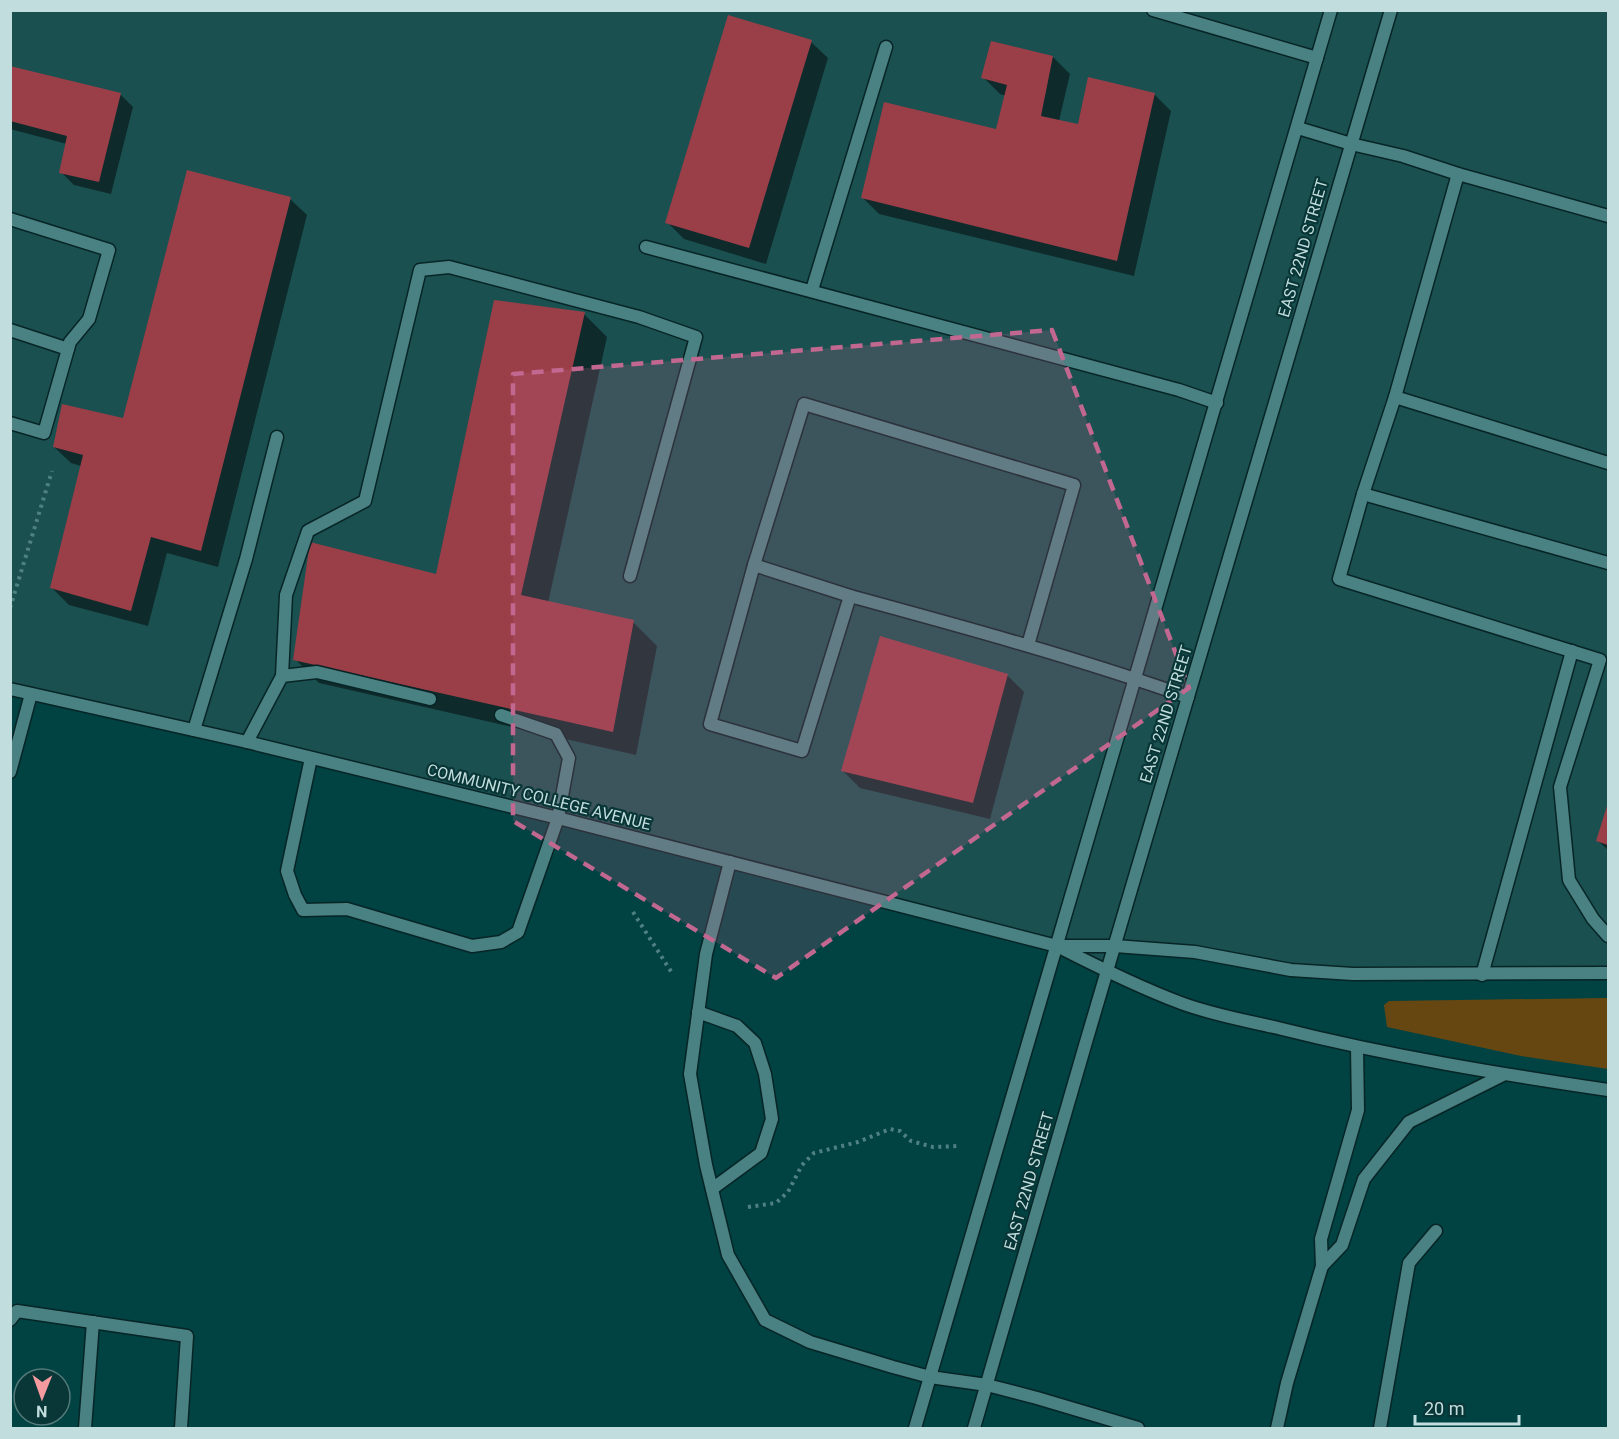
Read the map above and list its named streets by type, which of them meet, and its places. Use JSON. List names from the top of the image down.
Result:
{
  "streets": {
    "street": ["EAST 22ND STREET", "COMMUNITY COLLEGE AVENUE"]
  },
  "scale_bar": "20 m",
  "north": "bottom"
}
